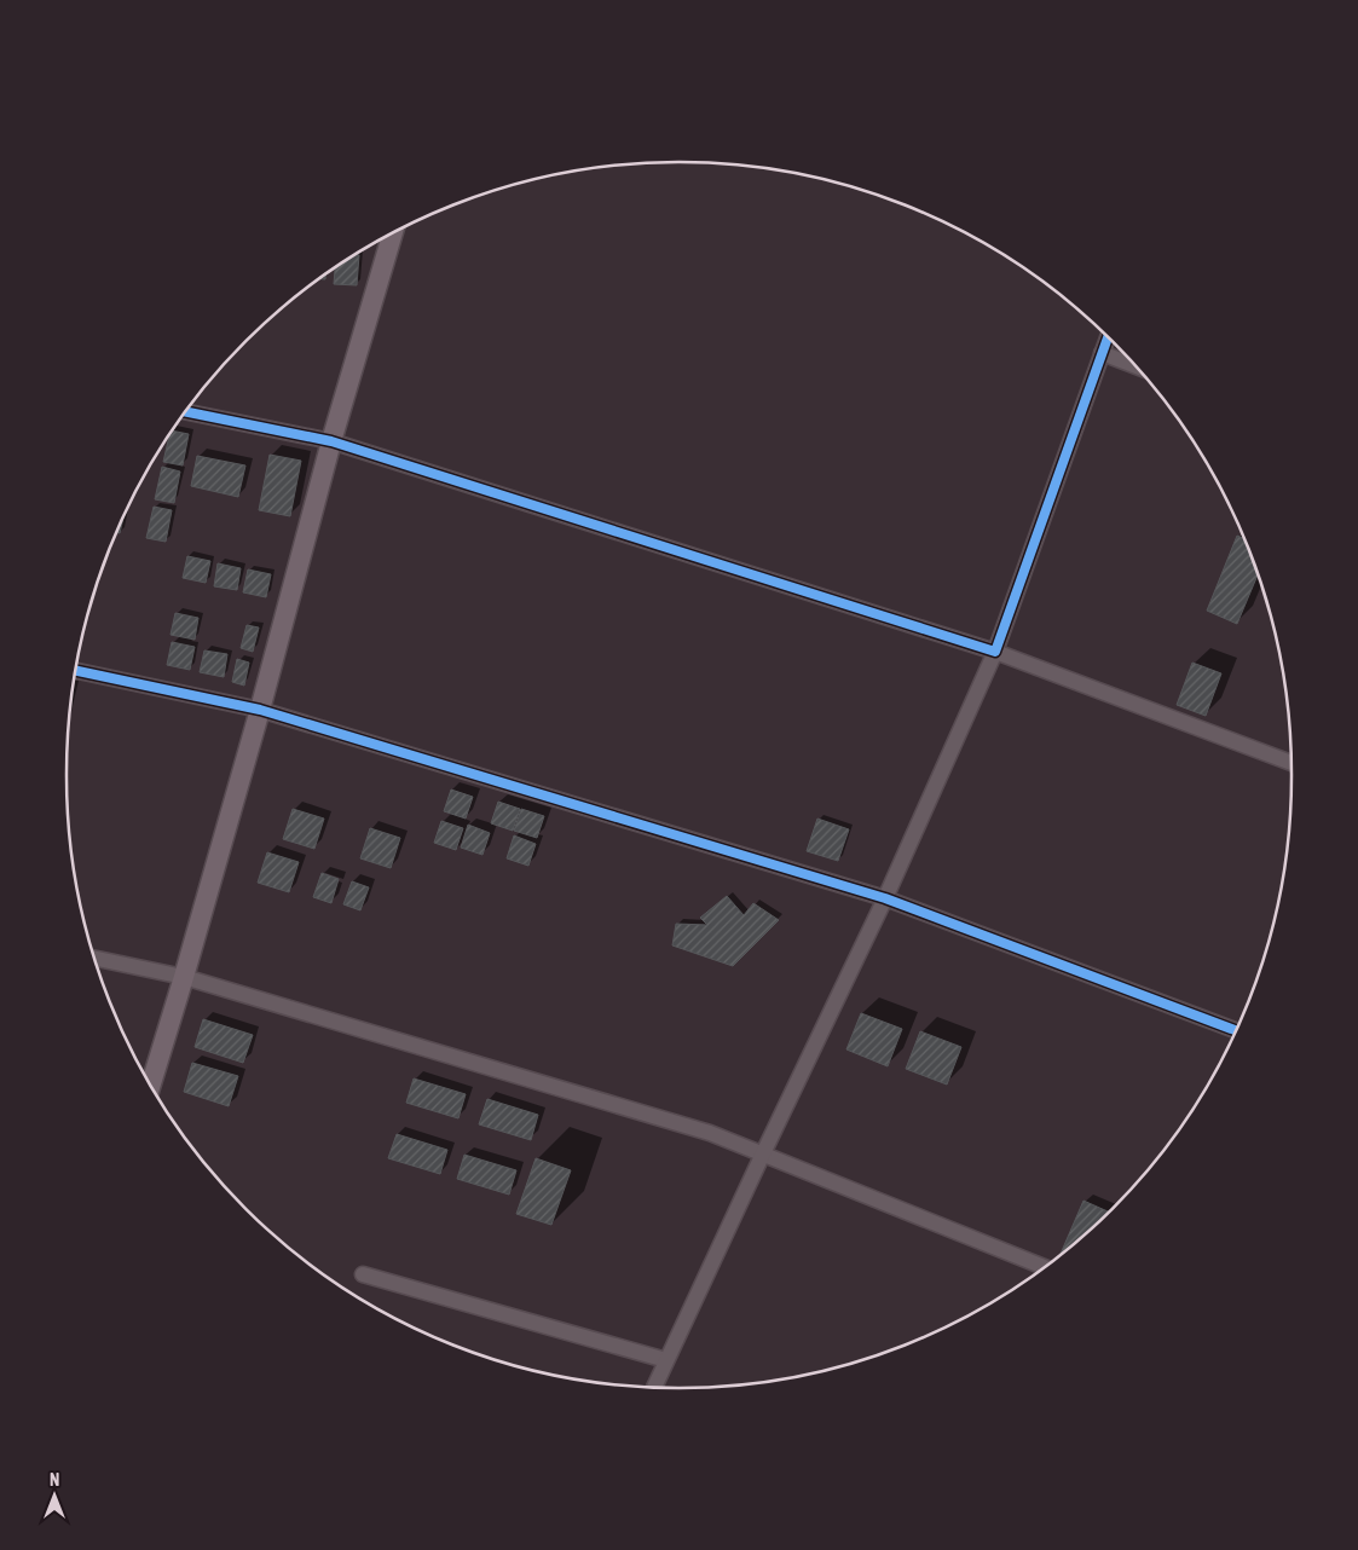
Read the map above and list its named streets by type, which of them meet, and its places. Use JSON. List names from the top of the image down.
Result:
{
  "north": "top"
}
